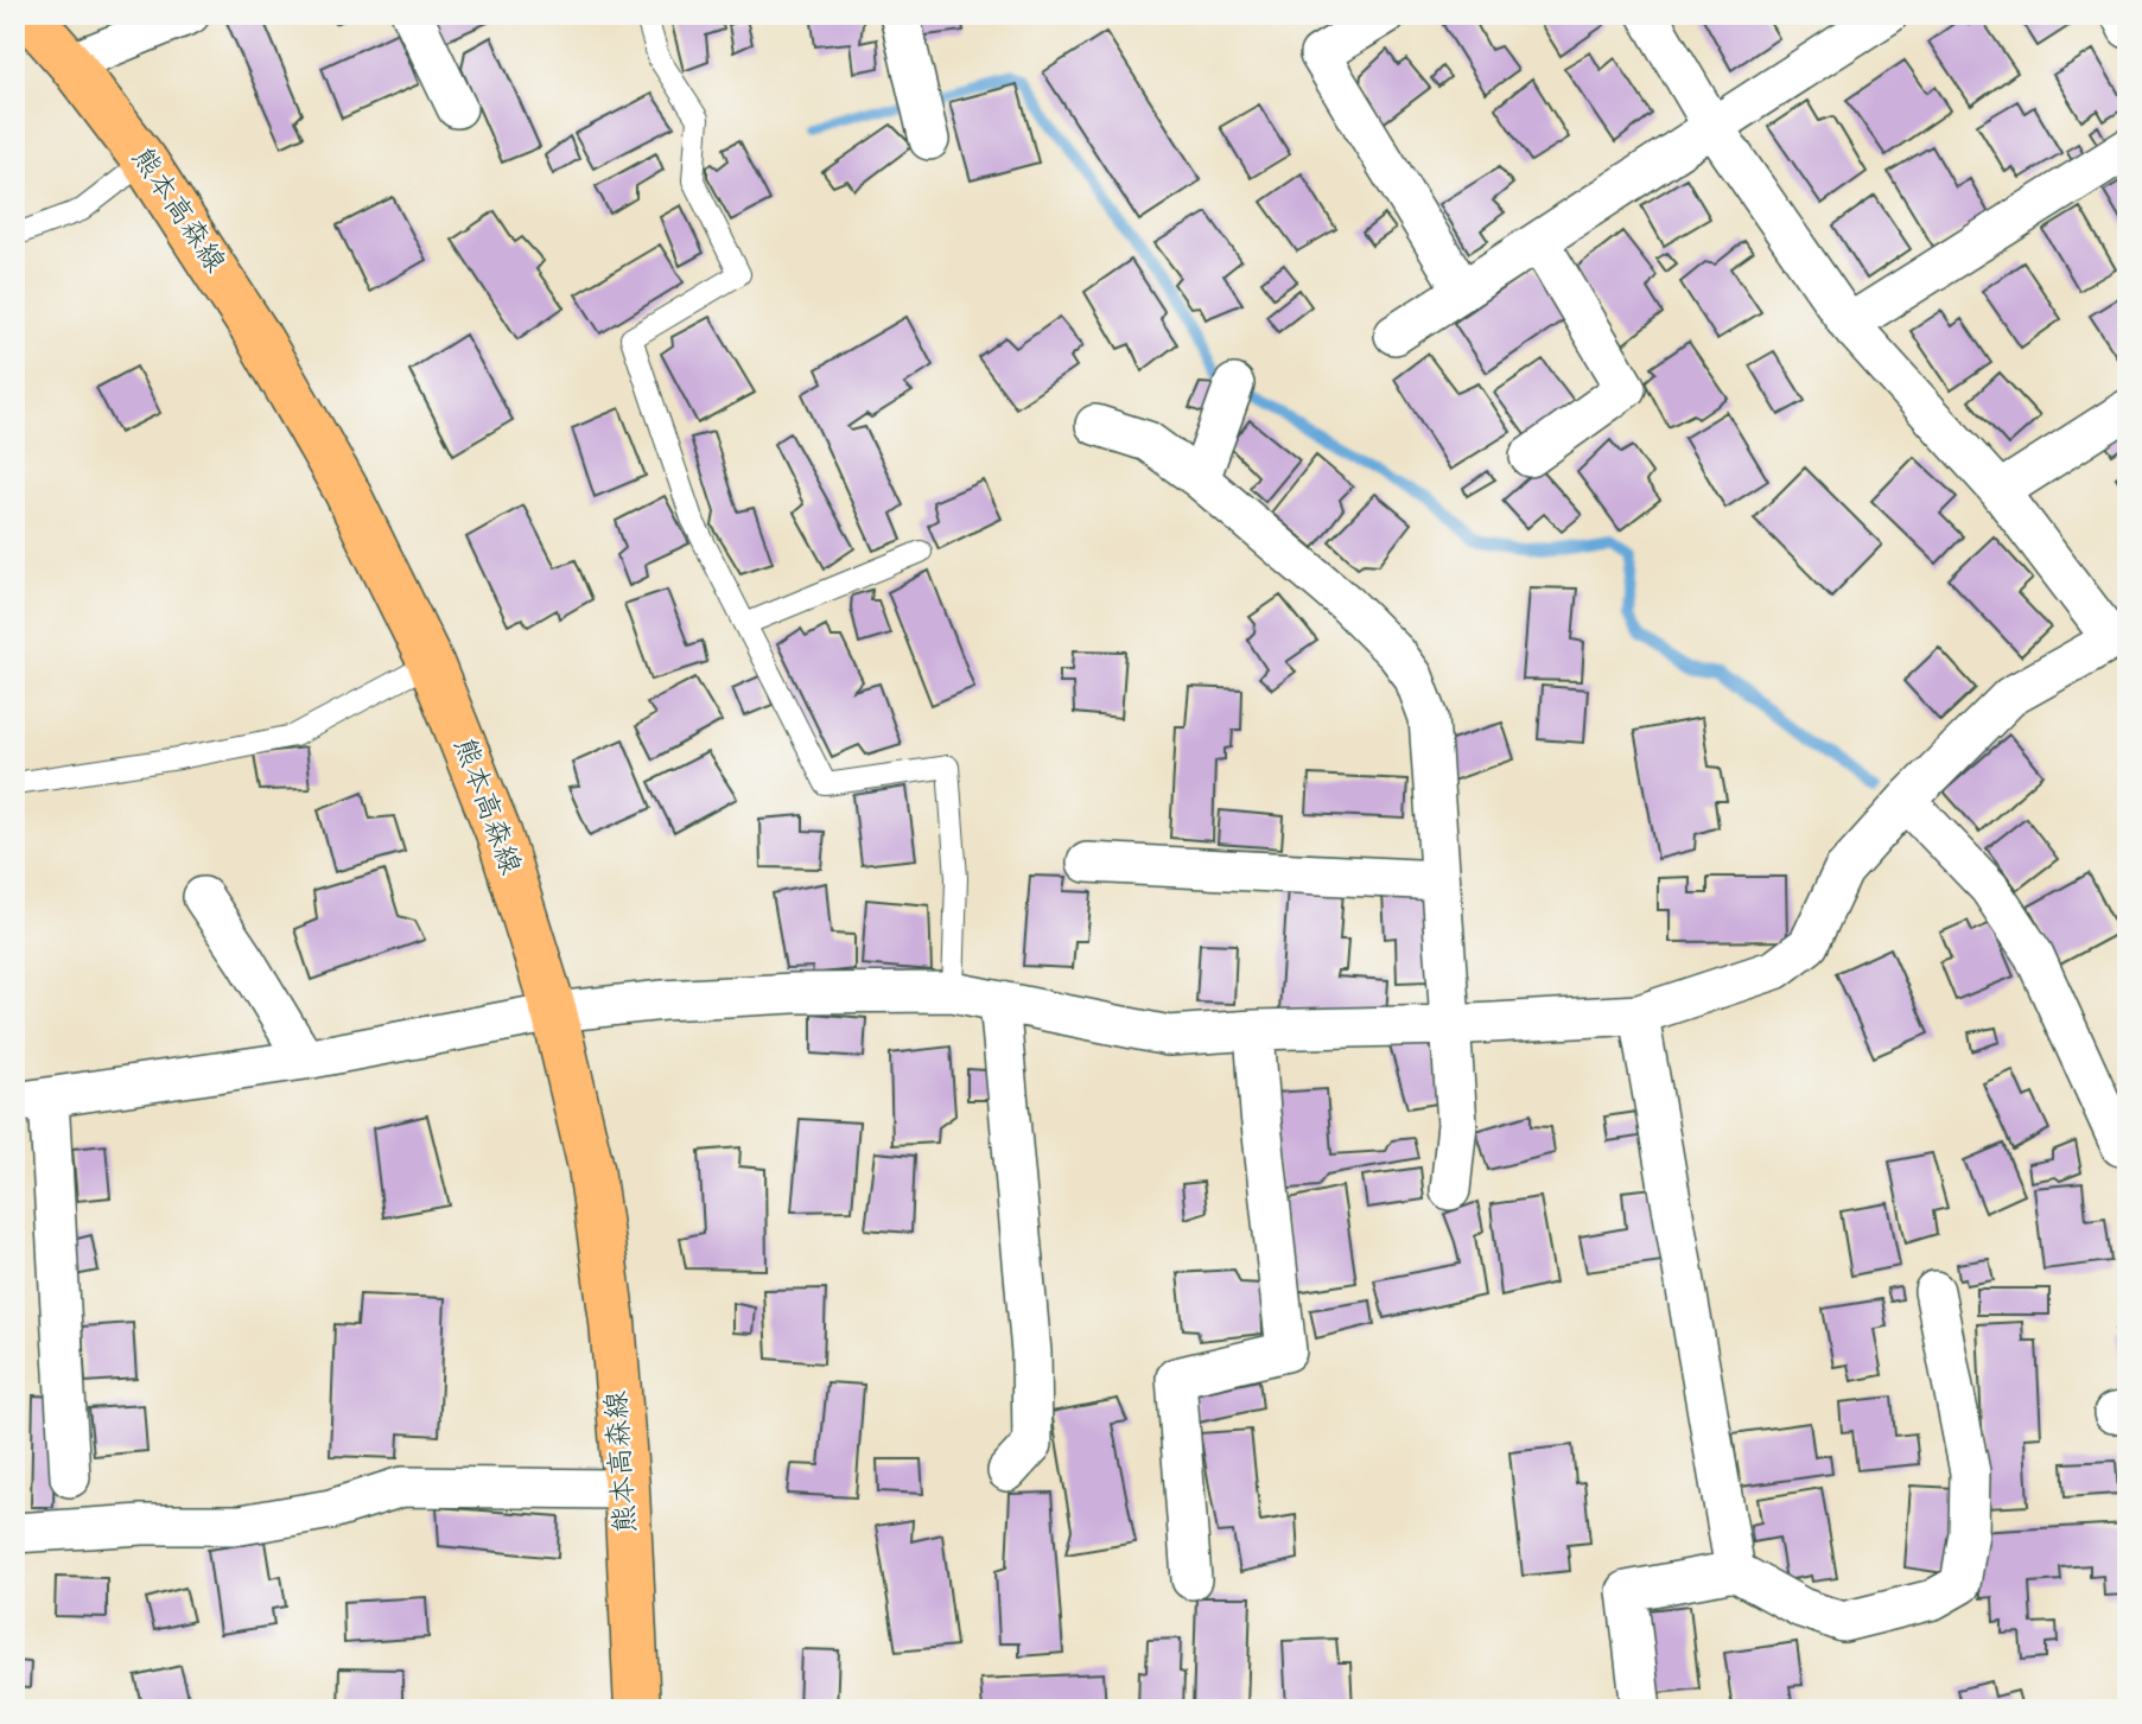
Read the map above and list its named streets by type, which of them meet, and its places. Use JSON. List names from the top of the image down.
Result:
{
  "streets": {
    "main road": ["熊本高森線"]
  }
}
